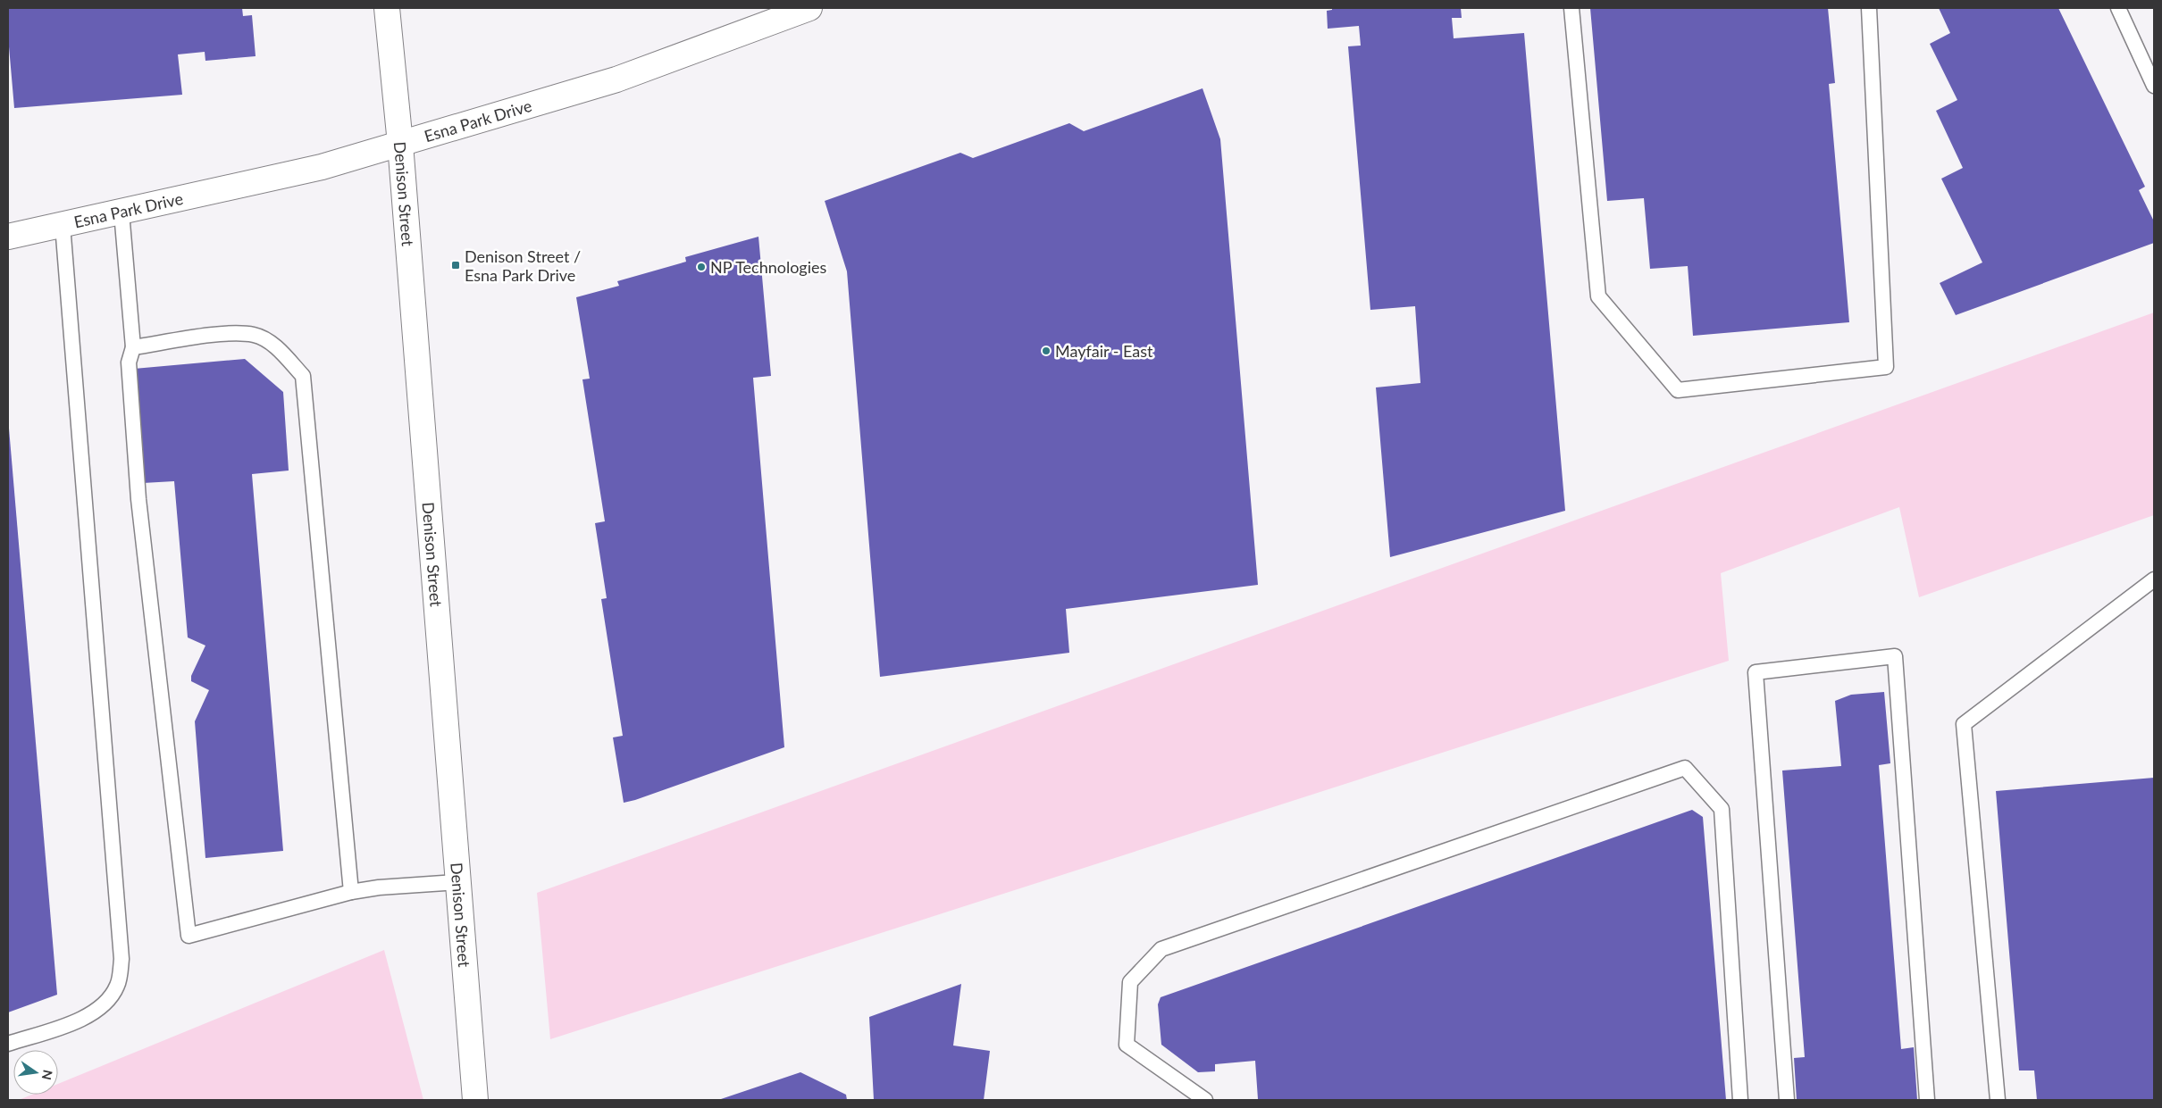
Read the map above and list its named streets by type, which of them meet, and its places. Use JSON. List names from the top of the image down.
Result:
{
  "streets": {
    "street": ["Esna Park Drive", "Denison Street"]
  },
  "crossings": [
    ["Esna Park Drive", "Denison Street"]
  ],
  "places": {
    "transit": ["Denison Street / Esna Park Drive"],
    "other": ["NP Technologies", "Mayfair - East"]
  },
  "north": "right"
}
